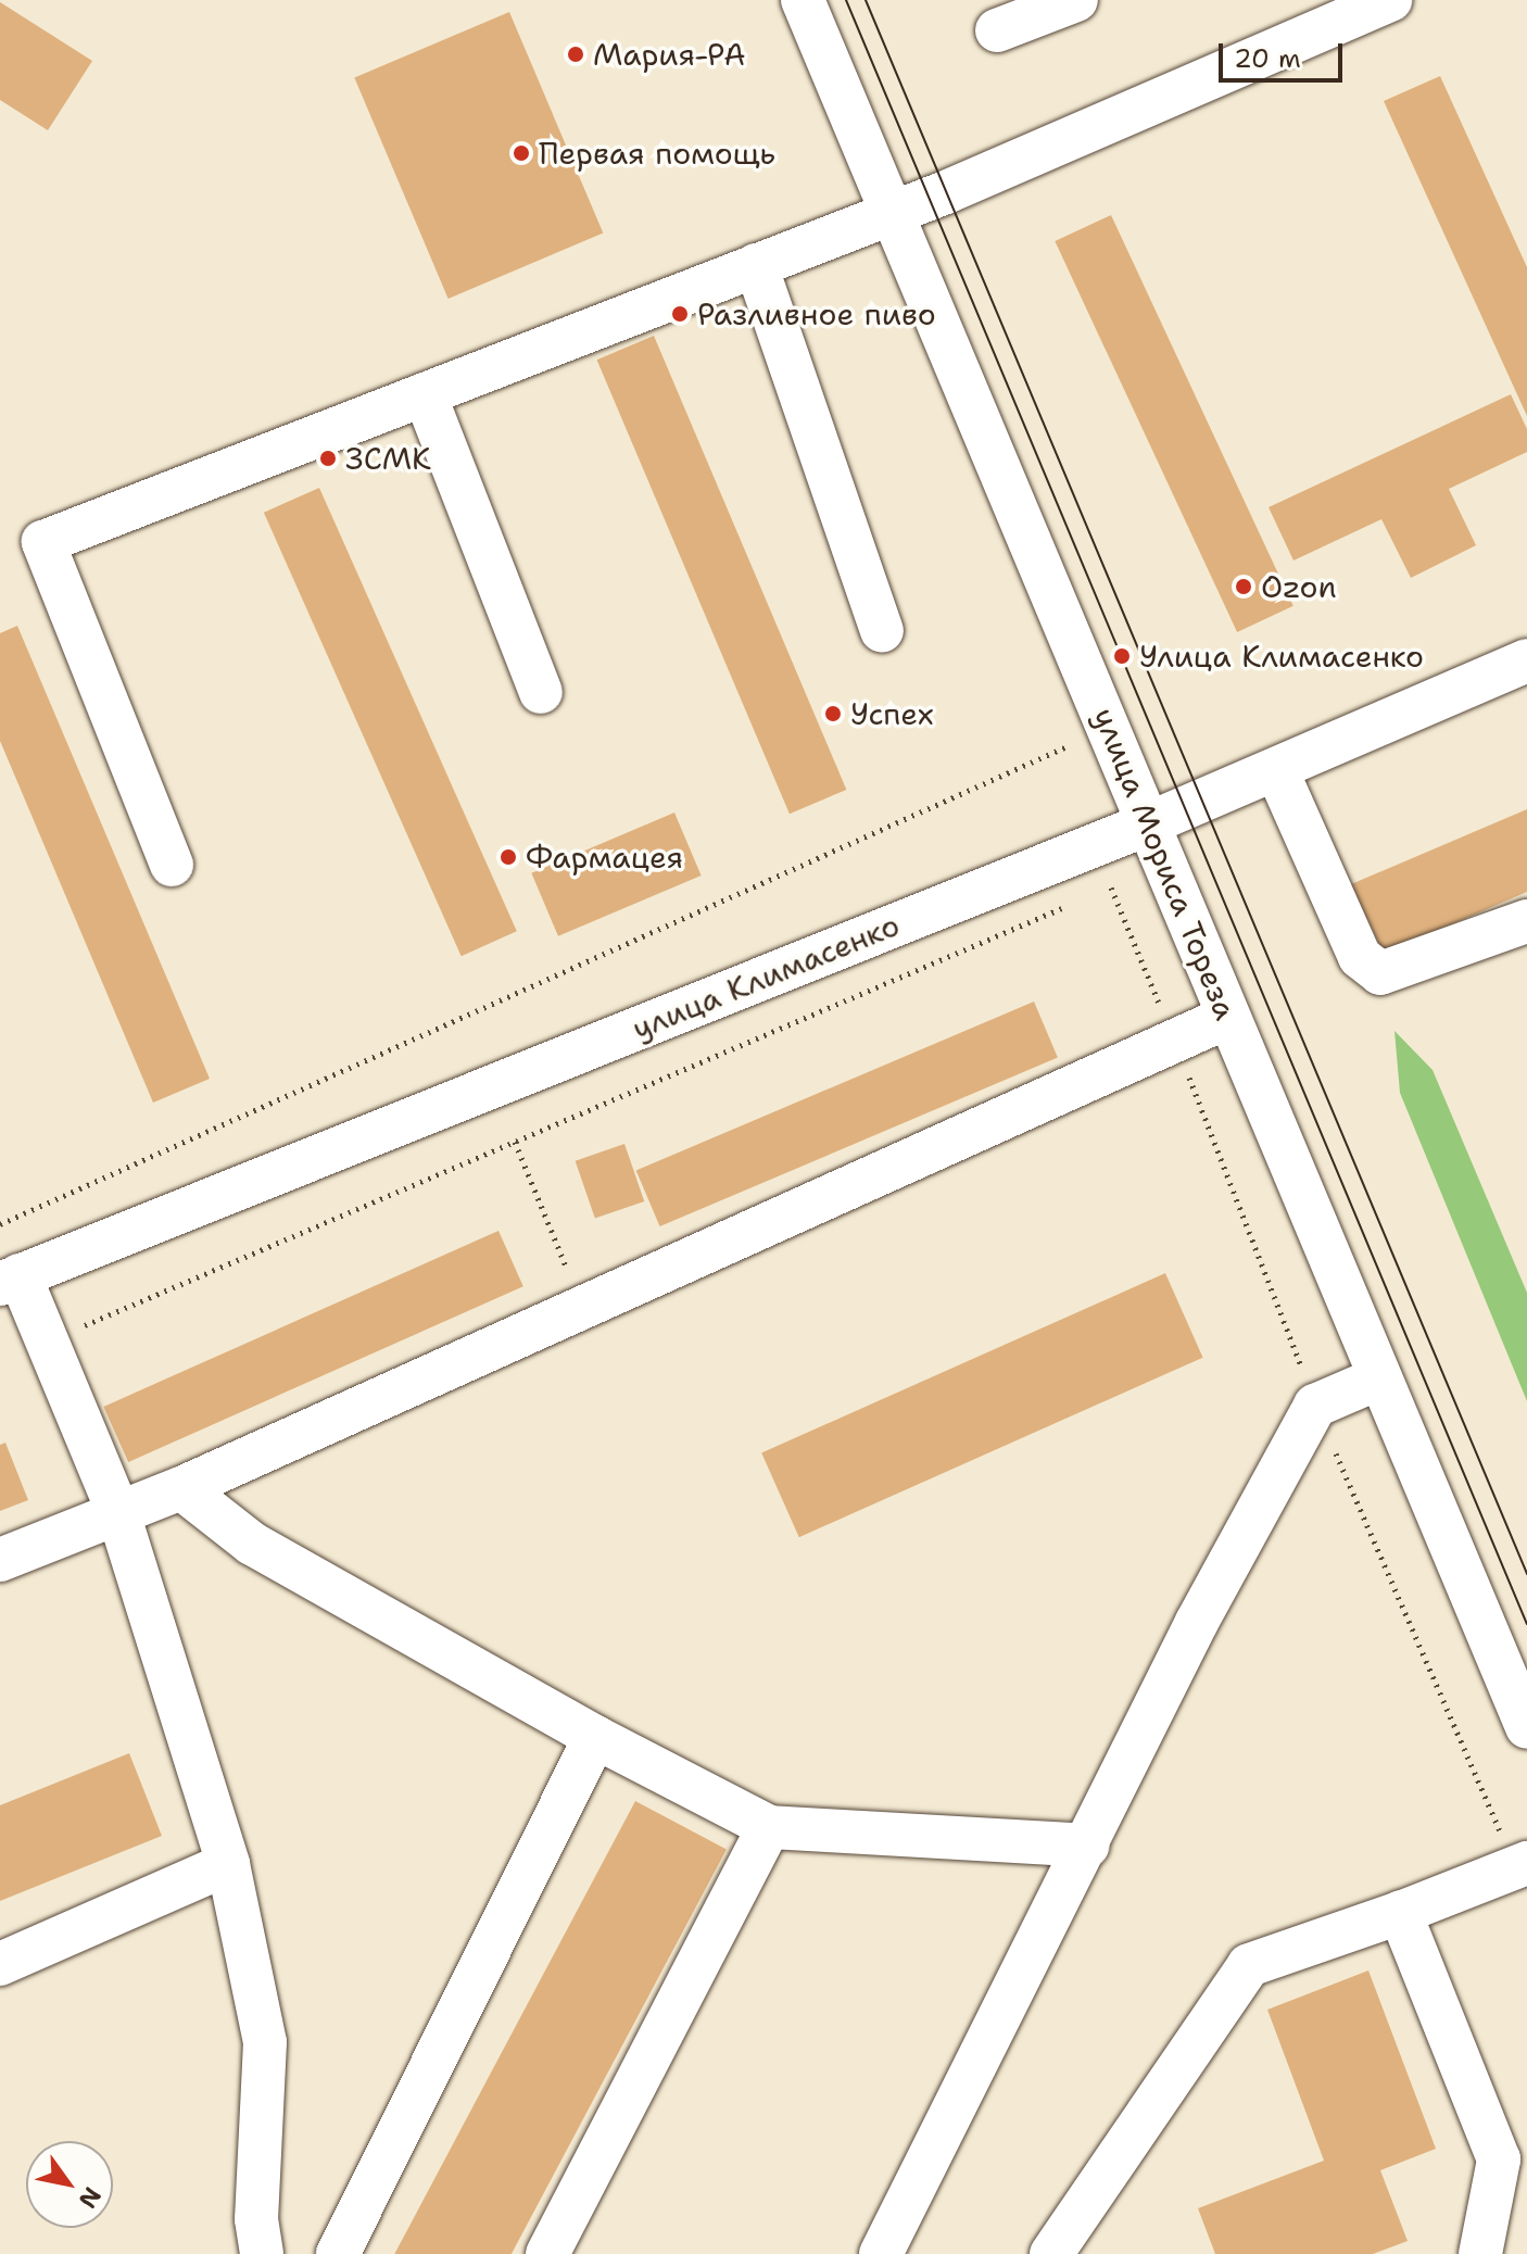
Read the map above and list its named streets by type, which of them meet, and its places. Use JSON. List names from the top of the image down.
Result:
{
  "streets": {
    "street": ["улица Мориса Тореза", "улица Климасенко"]
  },
  "crossings": [
    ["улица Мориса Тореза", "улица Климасенко"]
  ],
  "places": [
    "Мария-РА",
    "Первая помощь",
    "Разливное пиво",
    "ЗСМК",
    "Ozon",
    "Улица Климасенко",
    "Успех",
    "Фармацея"
  ],
  "scale_bar": "20 m",
  "north": "bottom right"
}
